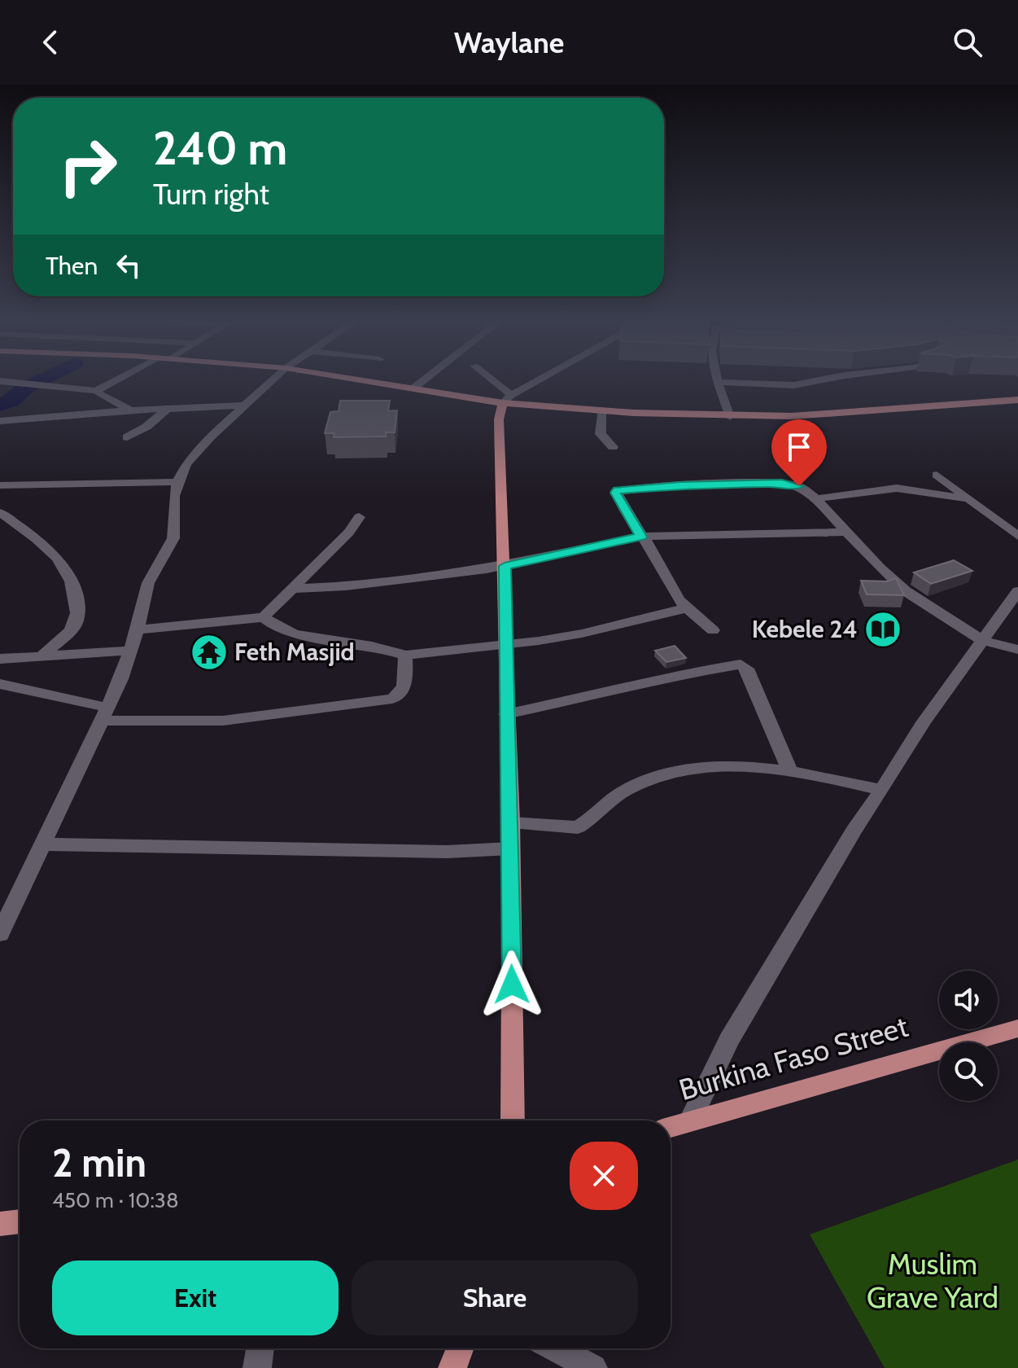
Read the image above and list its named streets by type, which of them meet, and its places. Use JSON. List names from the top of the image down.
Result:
{
  "streets": {
    "main road": ["Burkina Faso Street"]
  },
  "parks": ["Muslim Grave Yard"],
  "places": {
    "library": ["Kebele 24"],
    "temple": ["Feth Masjid"]
  },
  "page": {
    "header": "Waylane",
    "turn": ["240 m", "Turn right"],
    "then": "Then",
    "heading": ["2 min", "450 m · 10:38"],
    "buttons": ["Exit", "Share"]
  }
}
